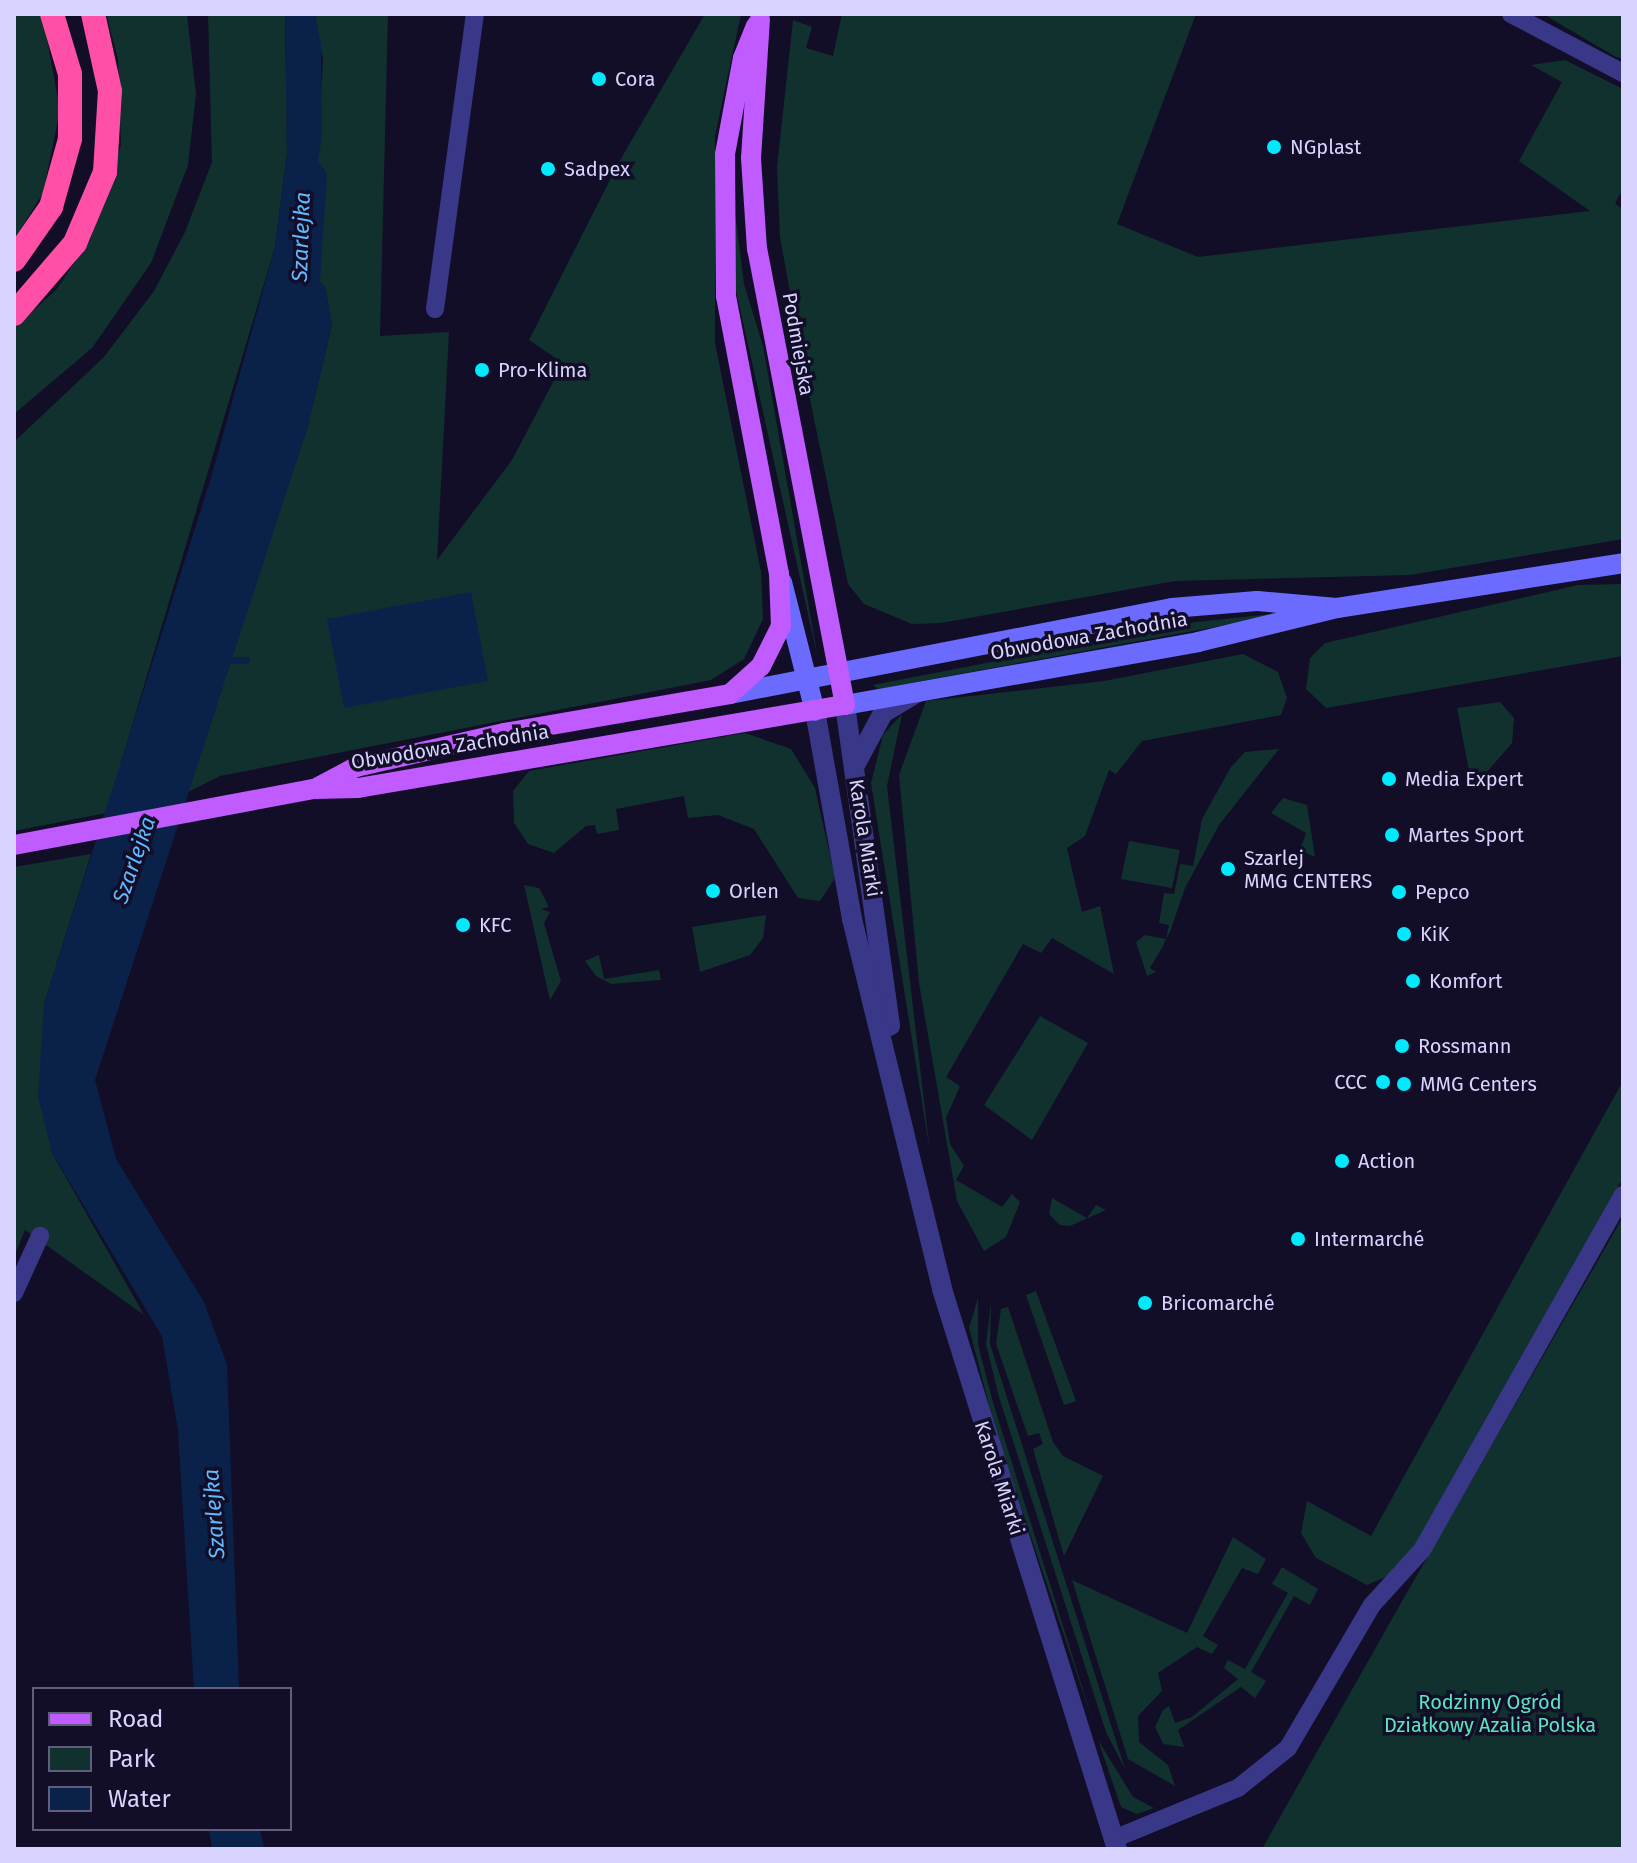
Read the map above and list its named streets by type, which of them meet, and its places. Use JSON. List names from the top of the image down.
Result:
{
  "streets": {
    "main road": ["Podmiejska", "Obwodowa Zachodnia"],
    "street": ["Karola Miarki"]
  },
  "crossings": [
    ["Podmiejska", "Obwodowa Zachodnia"],
    ["Podmiejska", "Karola Miarki"],
    ["Obwodowa Zachodnia", "Karola Miarki"]
  ],
  "water": ["Szarlejka"],
  "parks": ["Rodzinny Ogród Działkowy Azalia Polska"],
  "places": [
    "Cora",
    "NGplast",
    "Sadpex",
    "Pro-Klima",
    "Media Expert",
    "Martes Sport",
    "Szarlej MMG CENTERS",
    "Orlen",
    "Pepco",
    "KFC",
    "KiK",
    "Komfort",
    "Rossmann",
    "CCC",
    "MMG Centers",
    "Action",
    "Intermarché",
    "Bricomarché"
  ],
  "legend": ["Road", "Park", "Water"]
}
